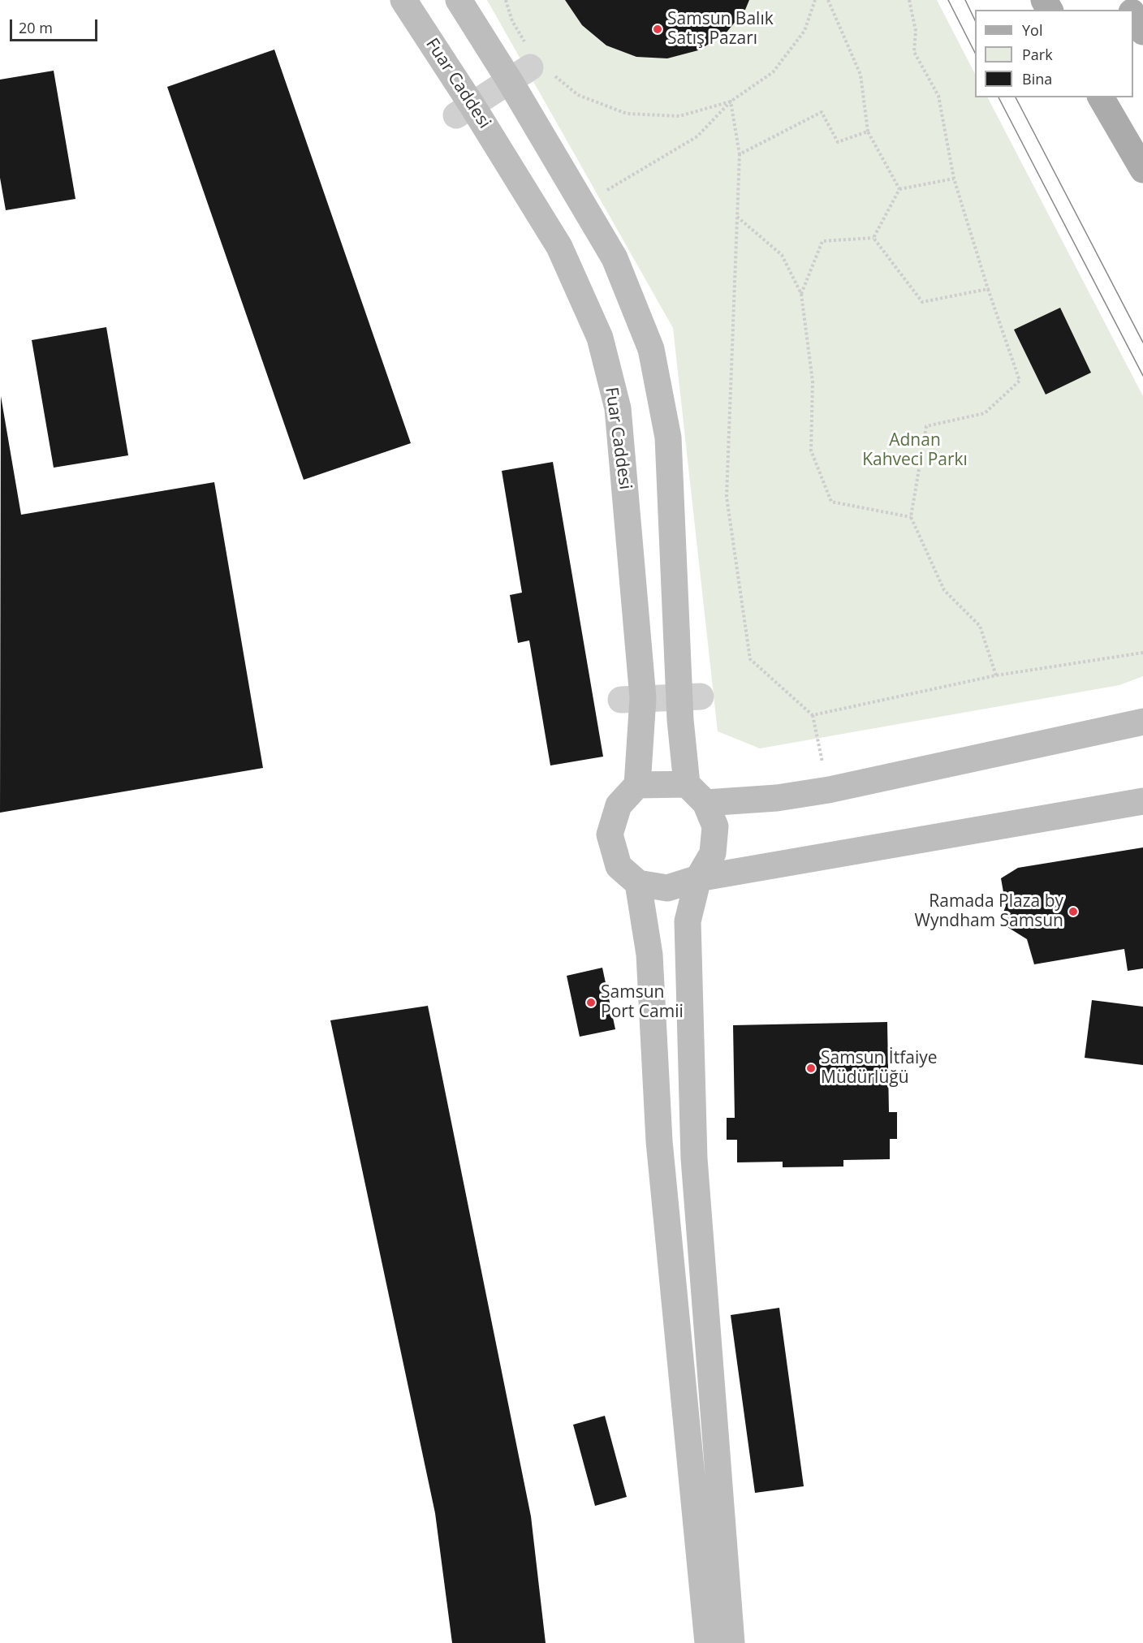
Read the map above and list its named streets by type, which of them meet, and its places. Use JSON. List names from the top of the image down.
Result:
{
  "streets": {
    "street": ["Fuar Caddesi"]
  },
  "parks": ["Adnan Kahveci Parkı"],
  "places": [
    "Samsun Balık Satış Pazarı",
    "Ramada Plaza by Wyndham Samsun",
    "Samsun Port Camii",
    "Samsun İtfaiye Müdürlüğü"
  ],
  "legend": ["Yol", "Park", "Bina"],
  "scale_bar": "20 m"
}
